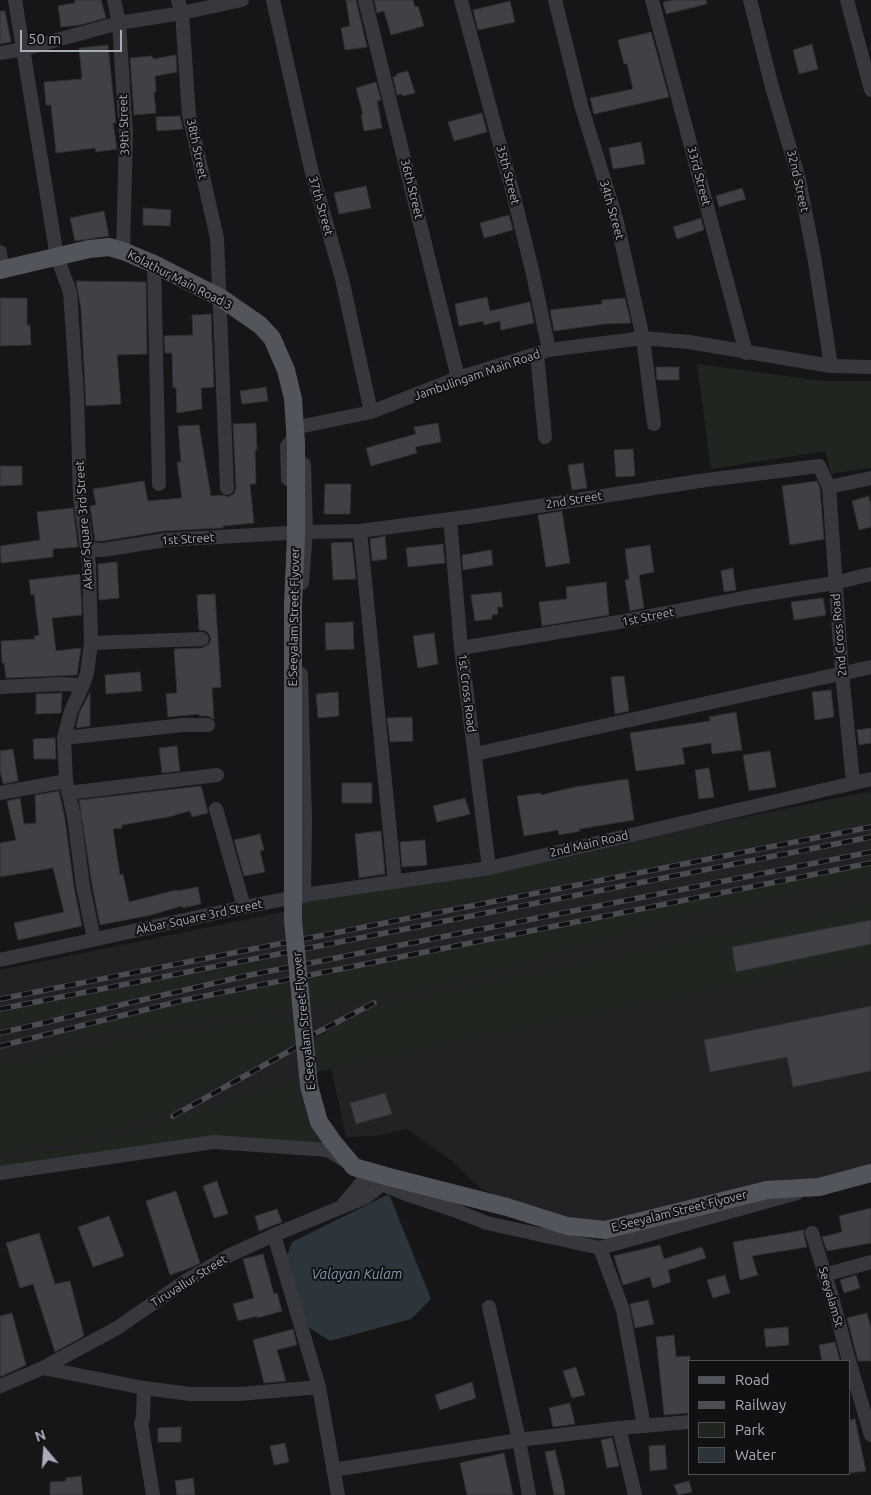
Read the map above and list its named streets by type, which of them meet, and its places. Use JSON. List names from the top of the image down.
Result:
{
  "streets": {
    "main road": ["Kolathur Main Road 3", "E Seeyalam Street Flyover"],
    "street": [
      "39th Street",
      "38th Street",
      "35th Street",
      "33rd Street",
      "32nd Street",
      "36th Street",
      "37th Street",
      "34th Street",
      "Jambulingam Main Road",
      "2nd Street",
      "Akbar Square 3rd Street",
      "1st Street",
      "2nd Cross Road",
      "1st Cross Road",
      "2nd Main Road",
      "Tiruvallur Street",
      "SeeyalamSt"
    ]
  },
  "crossings": [
    ["39th Street", "Kolathur Main Road 3"],
    ["38th Street", "Kolathur Main Road 3"],
    ["35th Street", "Jambulingam Main Road"],
    ["33rd Street", "Jambulingam Main Road"],
    ["32nd Street", "Jambulingam Main Road"],
    ["36th Street", "Jambulingam Main Road"],
    ["37th Street", "Jambulingam Main Road"],
    ["34th Street", "Jambulingam Main Road"],
    ["Kolathur Main Road 3", "Jambulingam Main Road"],
    ["Kolathur Main Road 3", "Akbar Square 3rd Street"],
    ["Kolathur Main Road 3", "E Seeyalam Street Flyover"],
    ["Jambulingam Main Road", "E Seeyalam Street Flyover"],
    ["2nd Street", "2nd Cross Road"],
    ["2nd Street", "1st Cross Road"],
    ["Akbar Square 3rd Street", "1st Street"],
    ["Akbar Square 3rd Street", "2nd Main Road"],
    ["1st Street", "2nd Cross Road"],
    ["1st Street", "1st Cross Road"],
    ["2nd Cross Road", "2nd Main Road"],
    ["1st Cross Road", "2nd Main Road"]
  ],
  "water": ["Valayan Kulam"],
  "legend": [
    "Road",
    "Railway",
    "Park",
    "Water"
  ],
  "scale_bar": "50 m",
  "north": "top"
}
